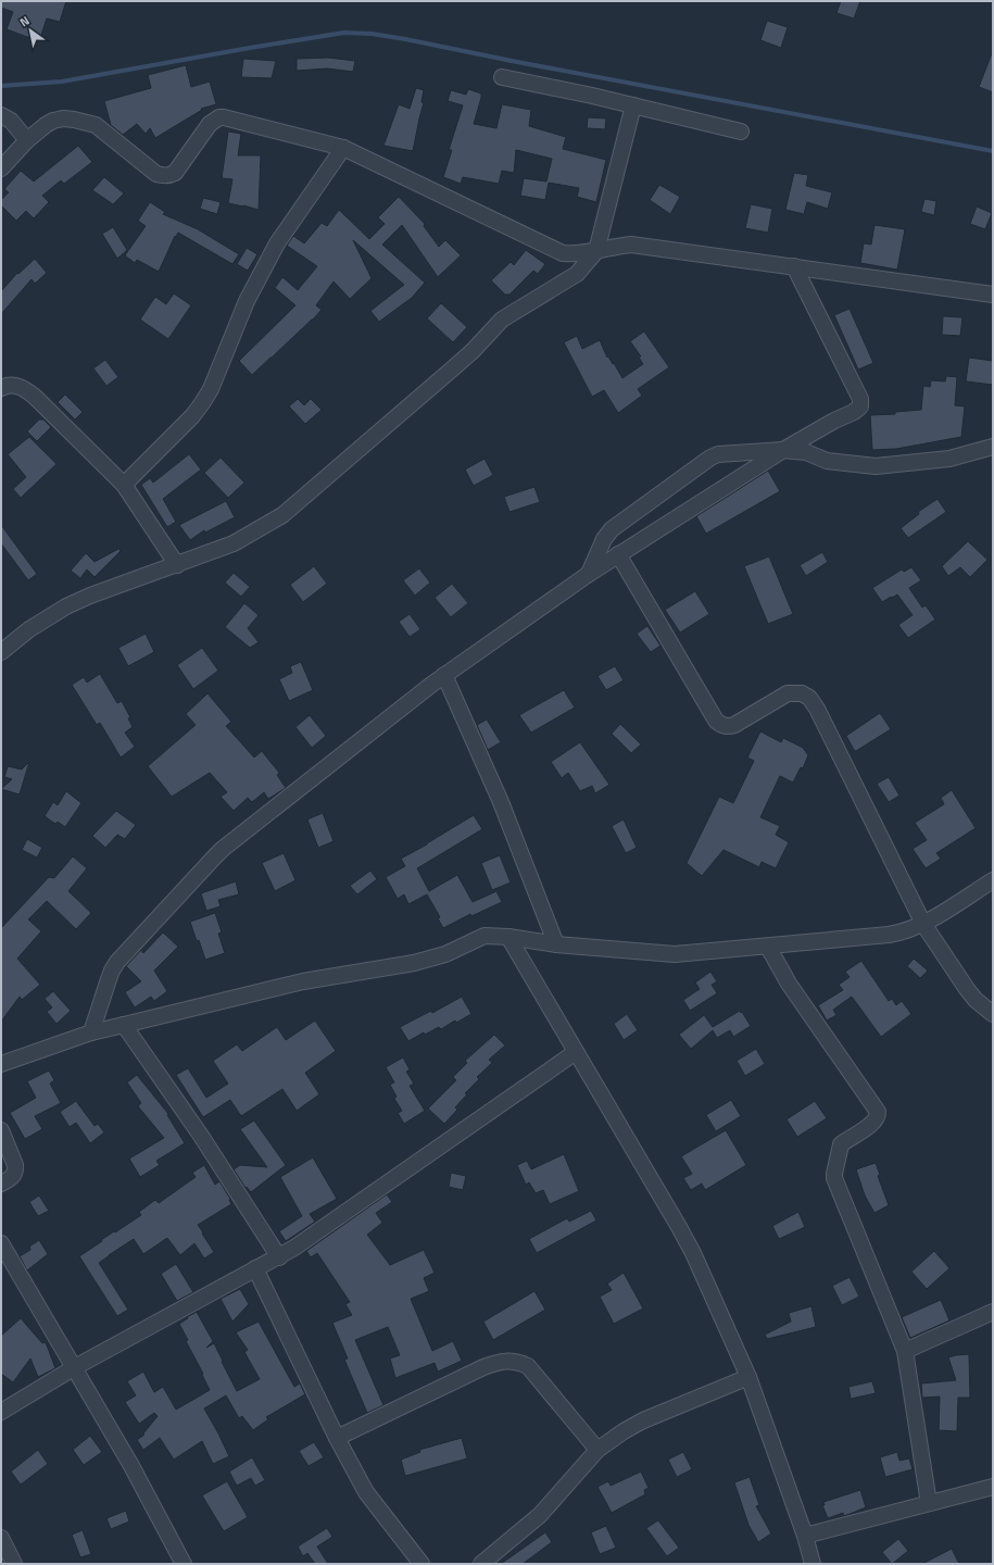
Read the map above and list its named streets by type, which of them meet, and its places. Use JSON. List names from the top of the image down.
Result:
{
  "north": "top left"
}
